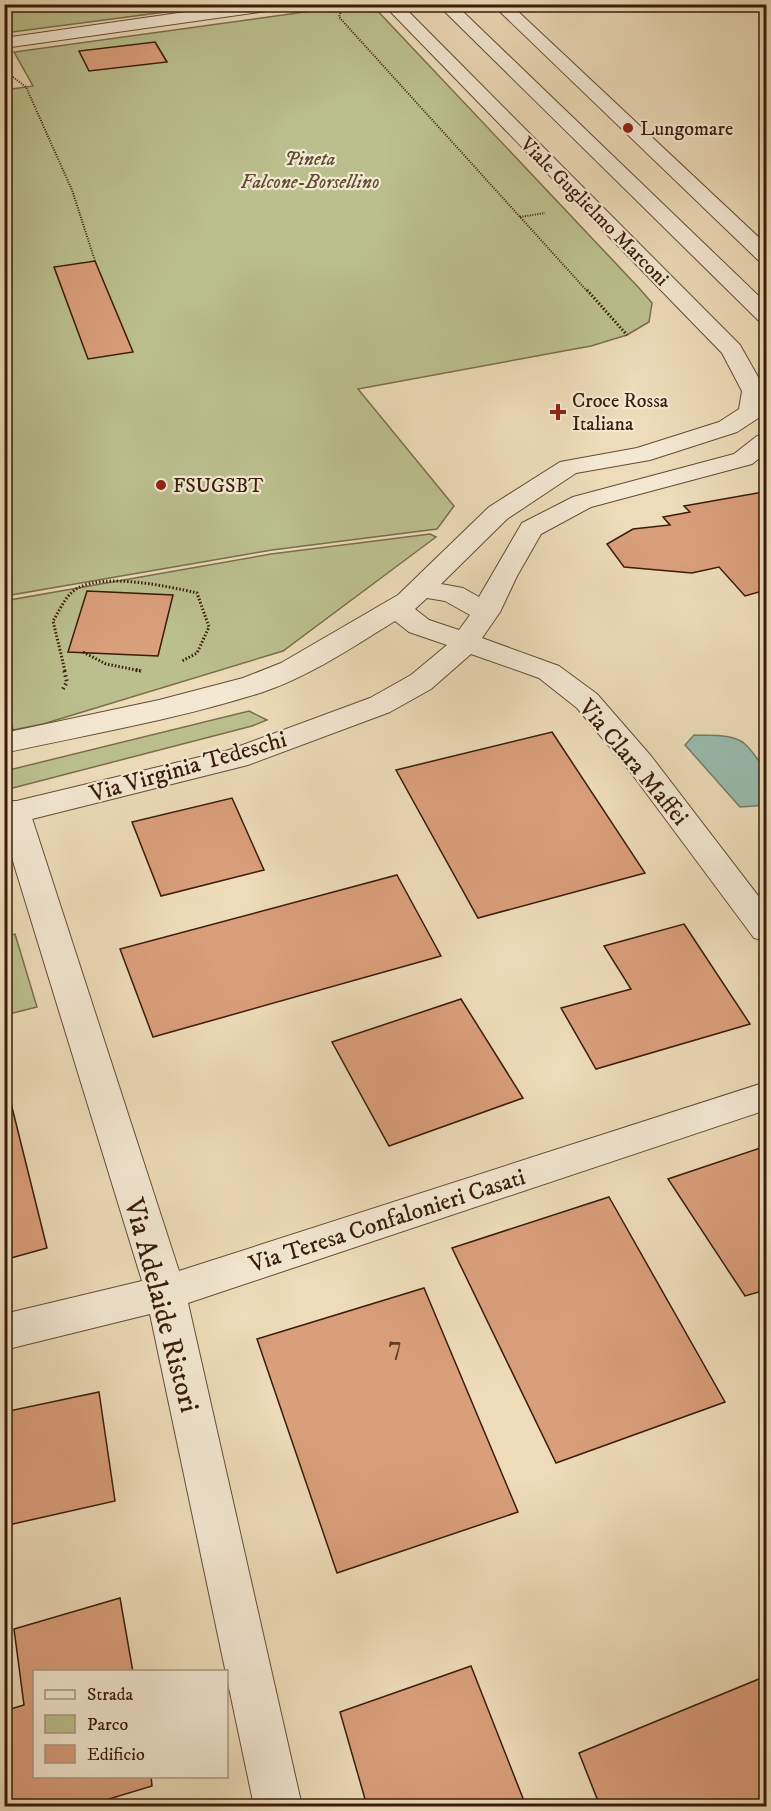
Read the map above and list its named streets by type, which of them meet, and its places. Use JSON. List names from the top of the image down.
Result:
{
  "streets": {
    "street": [
      "Viale Guglielmo Marconi",
      "Via Clara Maffei",
      "Via Virginia Tedeschi",
      "Via Teresa Confalonieri Casati",
      "Via Adelaide Ristori"
    ]
  },
  "crossings": [
    ["Via Clara Maffei", "Via Virginia Tedeschi"],
    ["Via Virginia Tedeschi", "Via Adelaide Ristori"],
    ["Via Teresa Confalonieri Casati", "Via Adelaide Ristori"]
  ],
  "parks": ["Pineta Falcone-Borsellino"],
  "places": {
    "other": ["Lungomare", "FSUGSBT"],
    "health": ["Croce Rossa Italiana"]
  },
  "house_numbers": ["7"],
  "legend": ["Strada", "Parco", "Edificio"]
}
